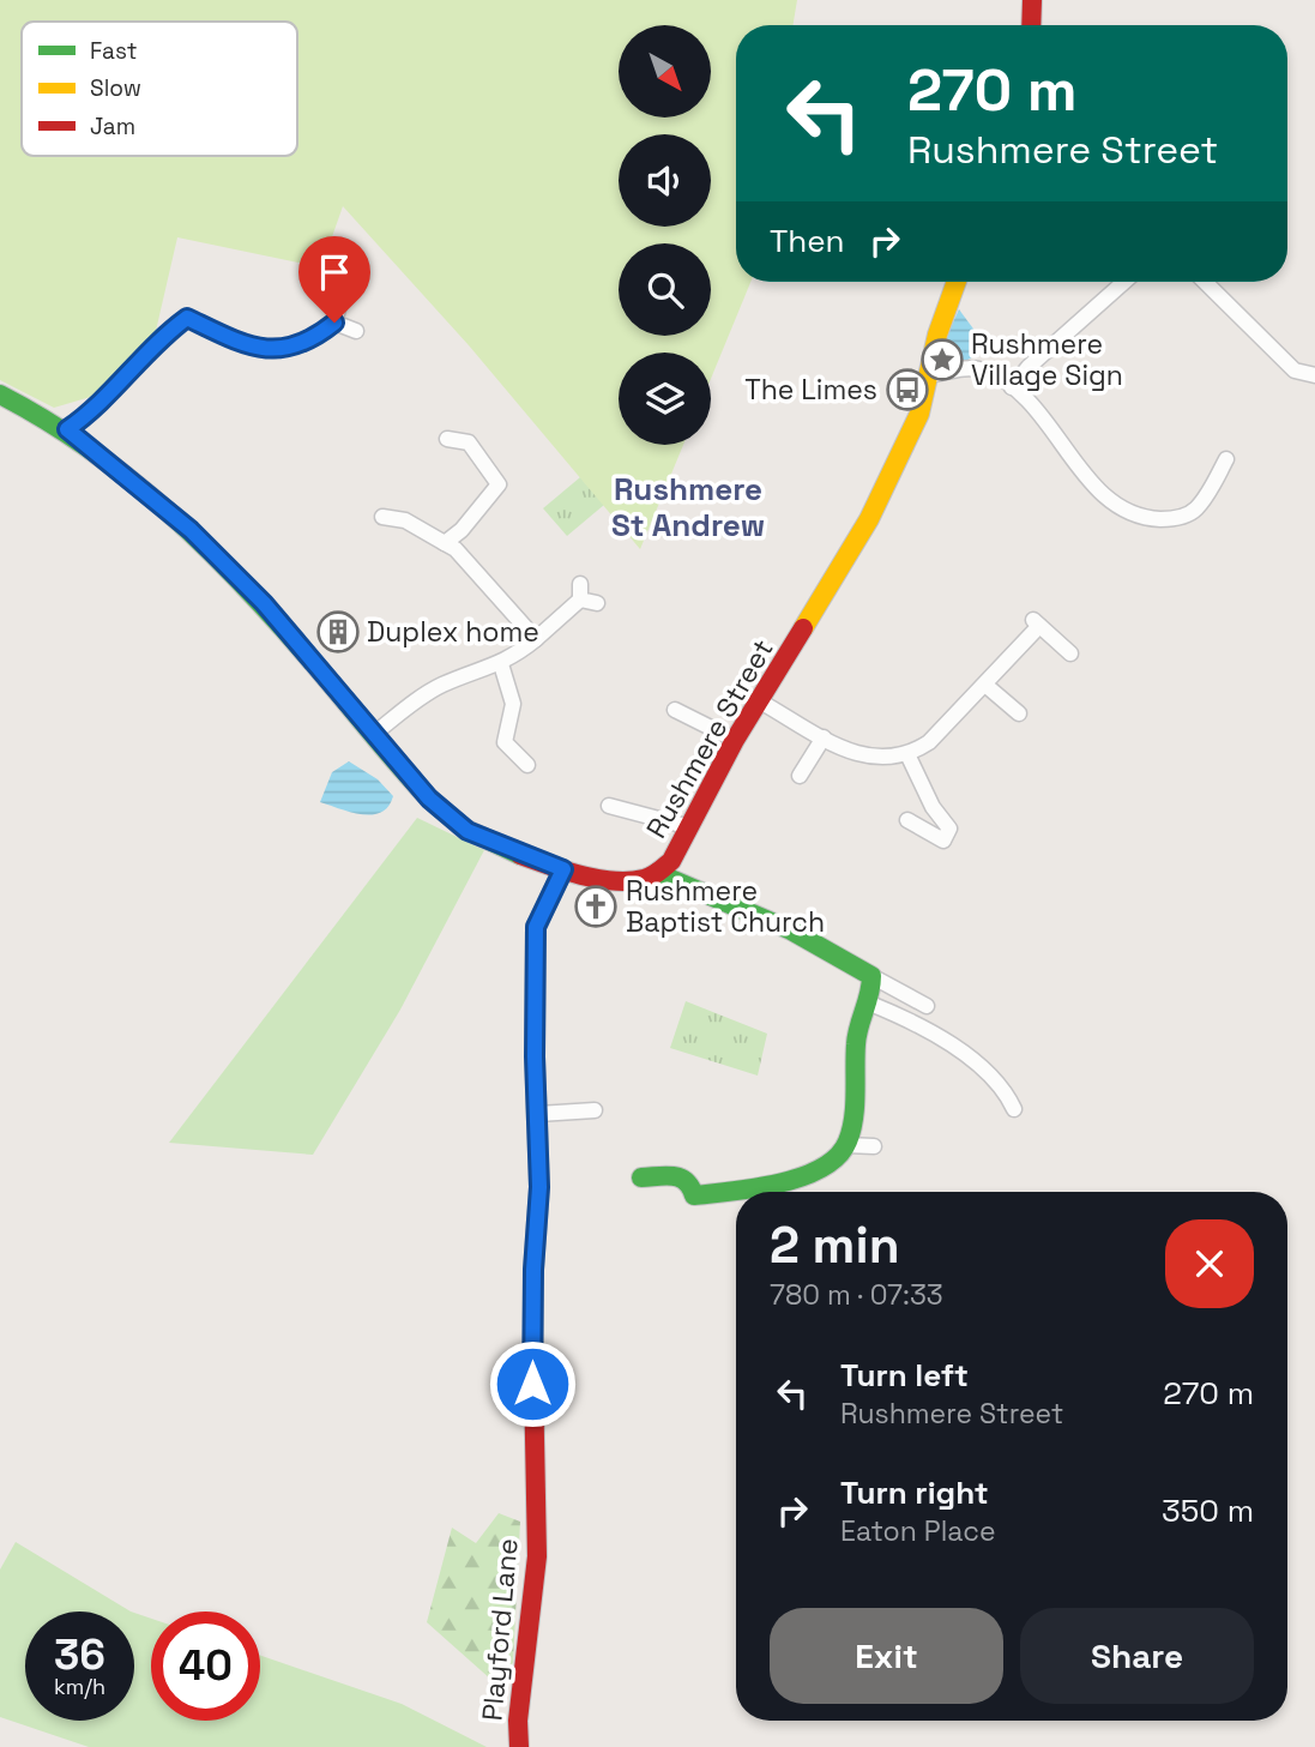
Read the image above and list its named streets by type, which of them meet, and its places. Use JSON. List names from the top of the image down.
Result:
{
  "streets": {
    "street": ["Rushmere Street", "Playford Lane"]
  },
  "crossings": [
    ["Rushmere Street", "Playford Lane"]
  ],
  "districts": ["Rushmere St Andrew"],
  "places": {
    "place": ["Rushmere Village Sign"],
    "bus stop": ["The Limes"],
    "building": ["Duplex home"],
    "church": ["Rushmere Baptist Church"]
  },
  "legend": ["Fast", "Slow", "Jam"],
  "north": "bottom right",
  "page": {
    "turn": ["270 m", "Rushmere Street"],
    "then": "Then",
    "heading": ["2 min", "780 m · 07:33"],
    "list": [
      {
        "name": "Turn left",
        "note": "Rushmere Street",
        "value": "270 m"
      },
      {
        "name": "Turn right",
        "note": "Eaton Place",
        "value": "350 m"
      }
    ],
    "buttons": ["Exit", "Share"],
    "speed": "36 km/h",
    "limit": "40"
  }
}
